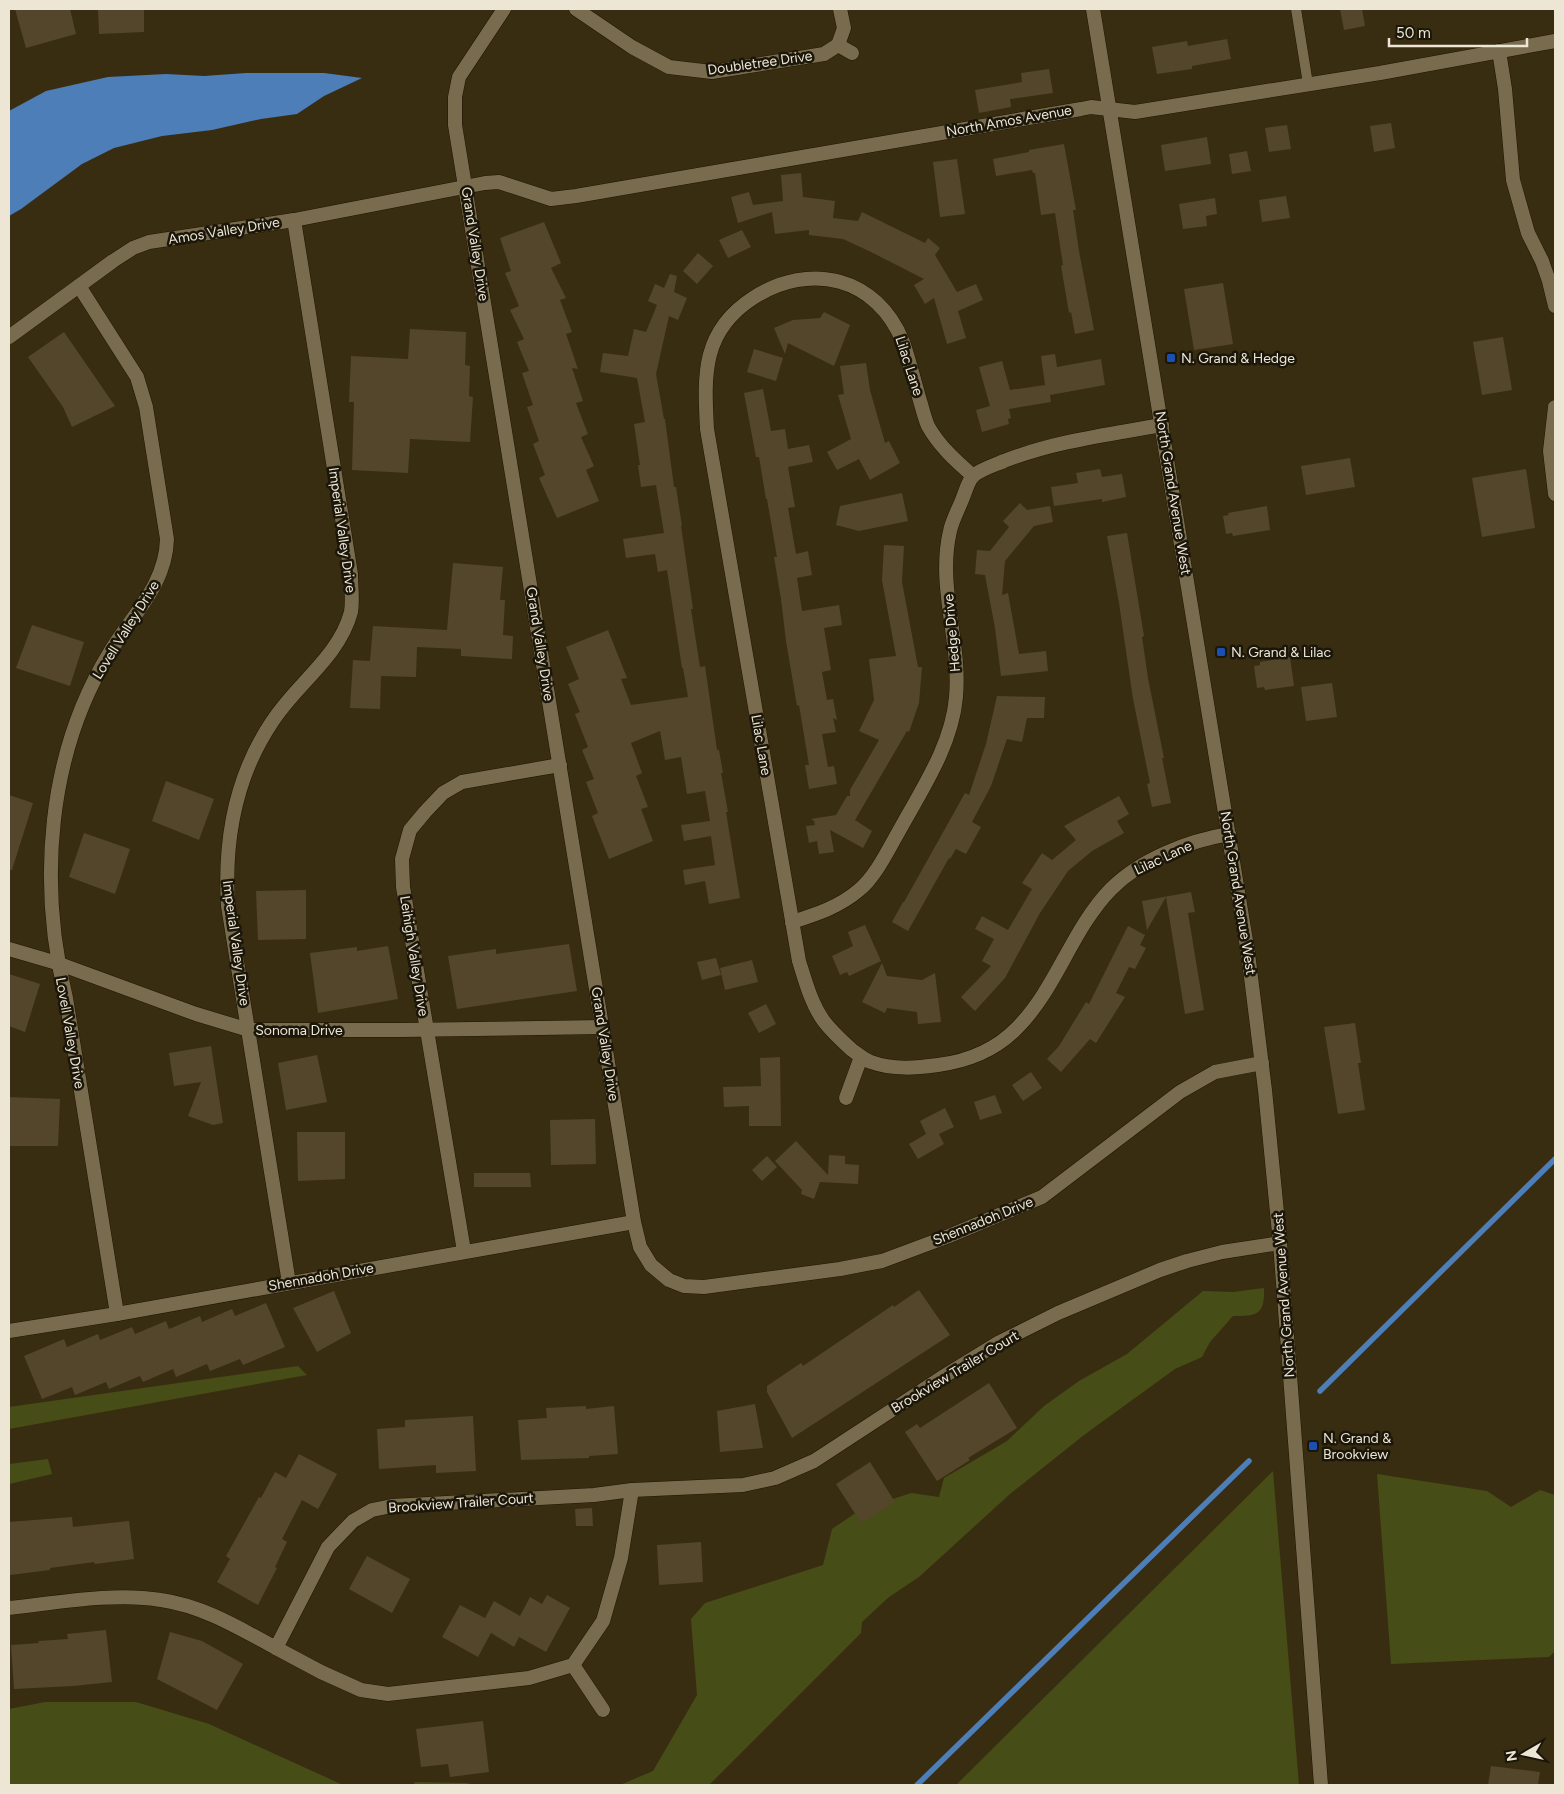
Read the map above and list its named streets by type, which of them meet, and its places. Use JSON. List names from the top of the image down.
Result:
{
  "streets": {
    "street": [
      "Doubletree Drive",
      "North Amos Avenue",
      "Amos Valley Drive",
      "Grand Valley Drive",
      "Lilac Lane",
      "North Grand Avenue West",
      "Imperial Valley Drive",
      "Lovell Valley Drive",
      "Hedge Drive",
      "Leihigh Valley Drive",
      "Sonoma Drive",
      "Shennadoh Drive",
      "Brookview Trailer Court"
    ]
  },
  "crossings": [
    ["North Amos Avenue", "Amos Valley Drive"],
    ["North Amos Avenue", "Grand Valley Drive"],
    ["North Amos Avenue", "North Grand Avenue West"],
    ["Amos Valley Drive", "Grand Valley Drive"],
    ["Amos Valley Drive", "Imperial Valley Drive"],
    ["Amos Valley Drive", "Lovell Valley Drive"],
    ["Grand Valley Drive", "Leihigh Valley Drive"],
    ["Grand Valley Drive", "Sonoma Drive"],
    ["Grand Valley Drive", "Shennadoh Drive"],
    ["Lilac Lane", "North Grand Avenue West"],
    ["Lilac Lane", "Hedge Drive"],
    ["North Grand Avenue West", "Shennadoh Drive"],
    ["North Grand Avenue West", "Brookview Trailer Court"],
    ["Imperial Valley Drive", "Sonoma Drive"],
    ["Imperial Valley Drive", "Shennadoh Drive"],
    ["Lovell Valley Drive", "Sonoma Drive"],
    ["Lovell Valley Drive", "Shennadoh Drive"],
    ["Leihigh Valley Drive", "Sonoma Drive"],
    ["Leihigh Valley Drive", "Shennadoh Drive"]
  ],
  "places": {
    "transit": ["N. Grand & Hedge", "N. Grand & Lilac", "N. Grand & Brookview"]
  },
  "scale_bar": "50 m",
  "north": "left"
}
